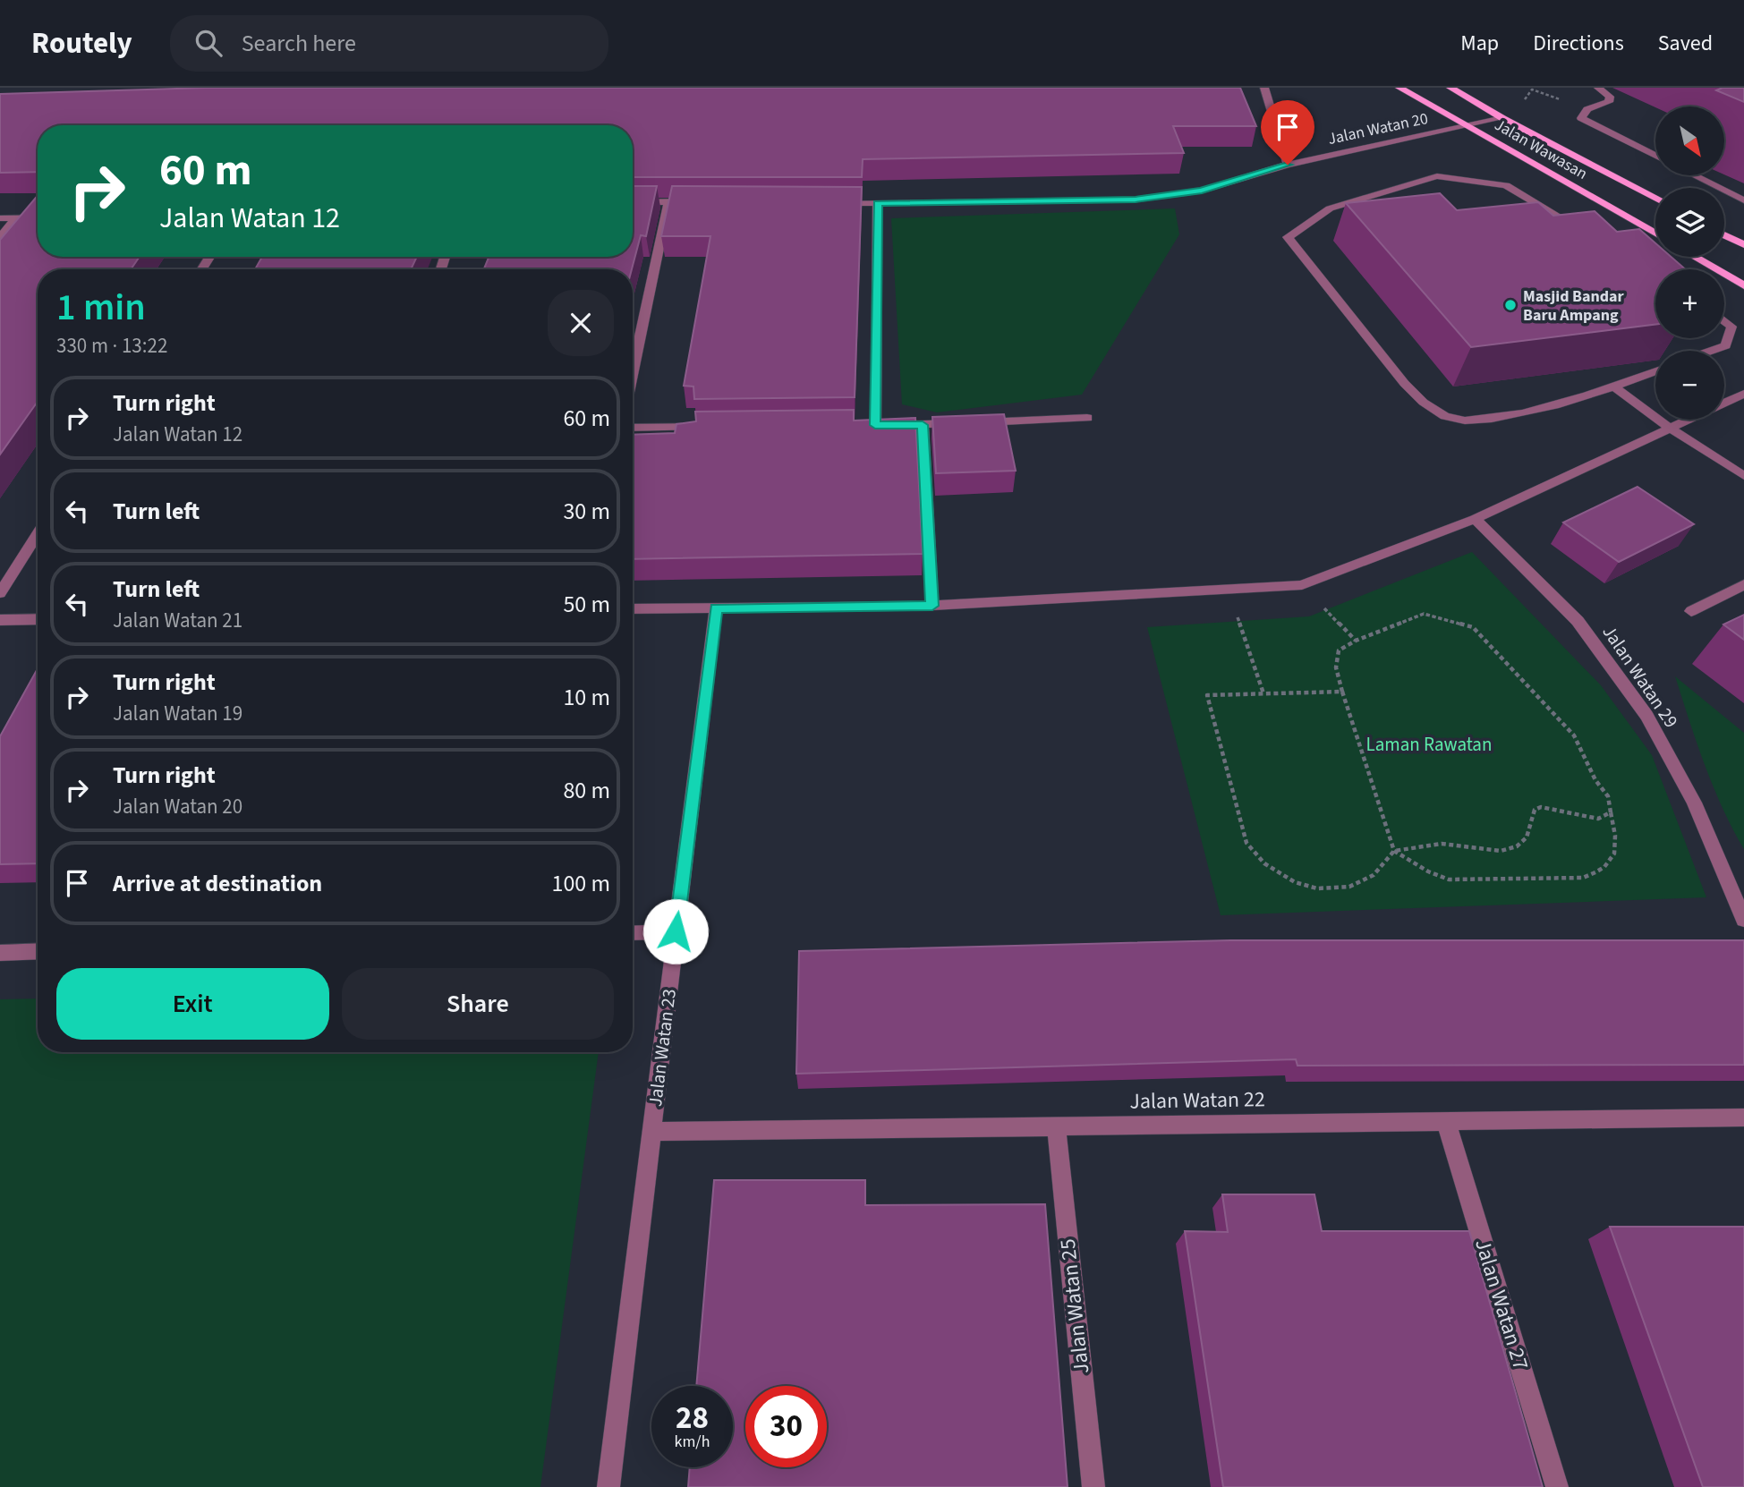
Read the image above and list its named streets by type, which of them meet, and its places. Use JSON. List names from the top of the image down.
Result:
{
  "streets": {
    "main road": ["Jalan Wawasan"],
    "street": [
      "Jalan Watan 20",
      "Jalan Watan 29",
      "Jalan Watan 23",
      "Jalan Watan 22",
      "Jalan Watan 27",
      "Jalan Watan 25"
    ]
  },
  "crossings": [
    ["Jalan Watan 20", "Jalan Wawasan"],
    ["Jalan Watan 23", "Jalan Watan 22"],
    ["Jalan Watan 22", "Jalan Watan 27"],
    ["Jalan Watan 22", "Jalan Watan 25"]
  ],
  "parks": ["Laman Rawatan"],
  "places": ["Masjid Bandar Baru Ampang"],
  "north": "bottom right",
  "page": {
    "header": "Routely",
    "search": "Search here",
    "nav": ["Map", "Directions", "Saved"],
    "map_buttons": ["+", "−"],
    "turn": ["60 m", "Jalan Watan 12"],
    "heading": ["1 min", "330 m · 13:22"],
    "list": [
      {
        "name": "Turn right",
        "note": "Jalan Watan 12",
        "value": "60 m"
      },
      {
        "name": "Turn left",
        "value": "30 m"
      },
      {
        "name": "Turn left",
        "note": "Jalan Watan 21",
        "value": "50 m"
      },
      {
        "name": "Turn right",
        "note": "Jalan Watan 19",
        "value": "10 m"
      },
      {
        "name": "Turn right",
        "note": "Jalan Watan 20",
        "value": "80 m"
      },
      {
        "name": "Arrive at destination",
        "value": "100 m"
      }
    ],
    "buttons": ["Exit", "Share"],
    "speed": "28 km/h",
    "limit": "30"
  }
}
